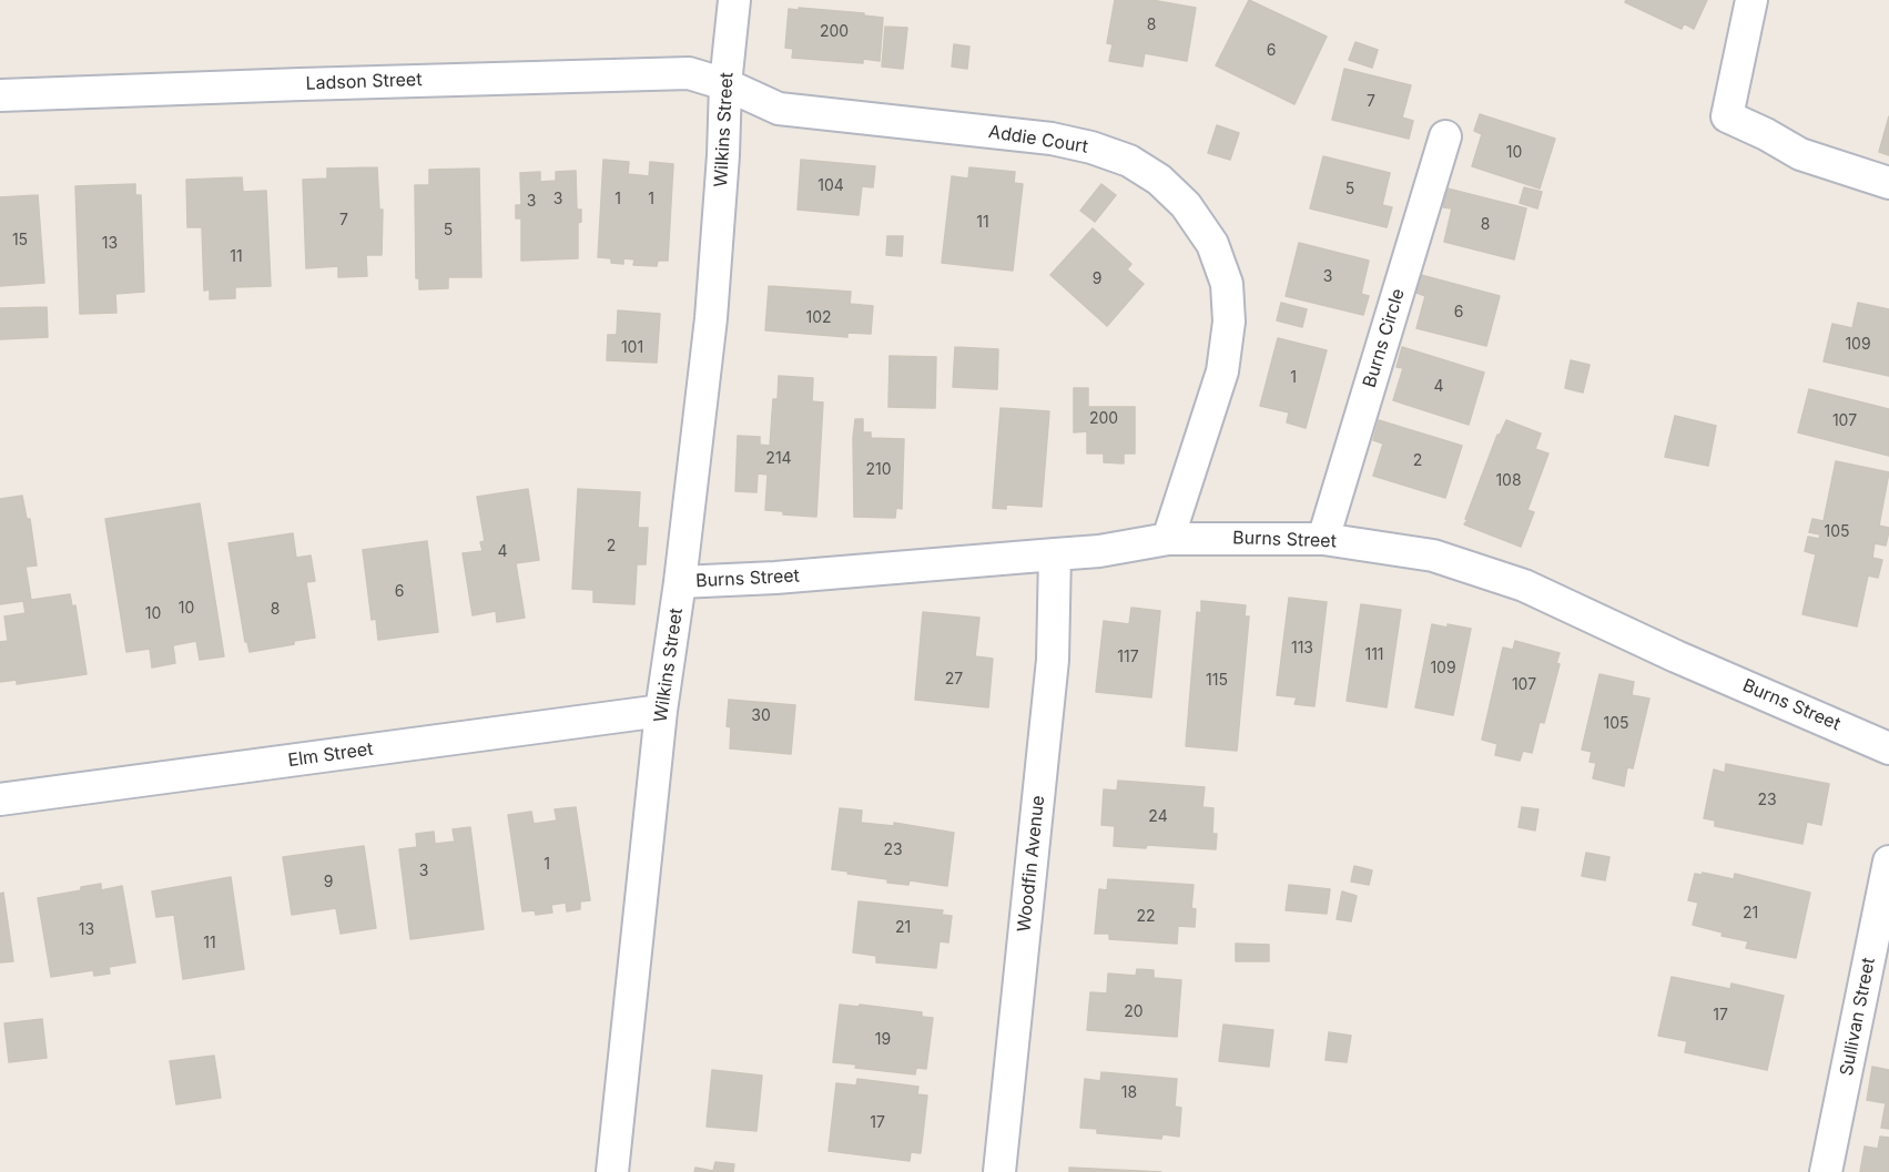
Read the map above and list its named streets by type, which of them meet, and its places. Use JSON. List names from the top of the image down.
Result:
{
  "streets": {
    "street": [
      "Ladson Street",
      "Wilkins Street",
      "Addie Court",
      "Burns Circle",
      "Burns Street",
      "Elm Street",
      "Woodfin Avenue",
      "Sullivan Street"
    ]
  },
  "crossings": [
    ["Ladson Street", "Wilkins Street"],
    ["Ladson Street", "Addie Court"],
    ["Wilkins Street", "Addie Court"],
    ["Wilkins Street", "Burns Street"],
    ["Wilkins Street", "Elm Street"],
    ["Addie Court", "Burns Street"],
    ["Burns Circle", "Burns Street"],
    ["Burns Street", "Woodfin Avenue"]
  ],
  "house_numbers": [
    "8",
    "200",
    "6",
    "7",
    "10",
    "104",
    "5",
    "3",
    "1",
    "1",
    "3",
    "7",
    "11",
    "8",
    "5",
    "15",
    "13",
    "11",
    "3",
    "9",
    "6",
    "102",
    "109",
    "101",
    "1",
    "4",
    "200",
    "107",
    "214",
    "2",
    "210",
    "108",
    "105",
    "2",
    "4",
    "6",
    "10",
    "8",
    "10",
    "113",
    "111",
    "117",
    "109",
    "27",
    "115",
    "107",
    "30",
    "105",
    "23",
    "24",
    "23",
    "1",
    "3",
    "9",
    "21",
    "22",
    "21",
    "13",
    "11",
    "20",
    "17",
    "19",
    "18",
    "17"
  ]
}
